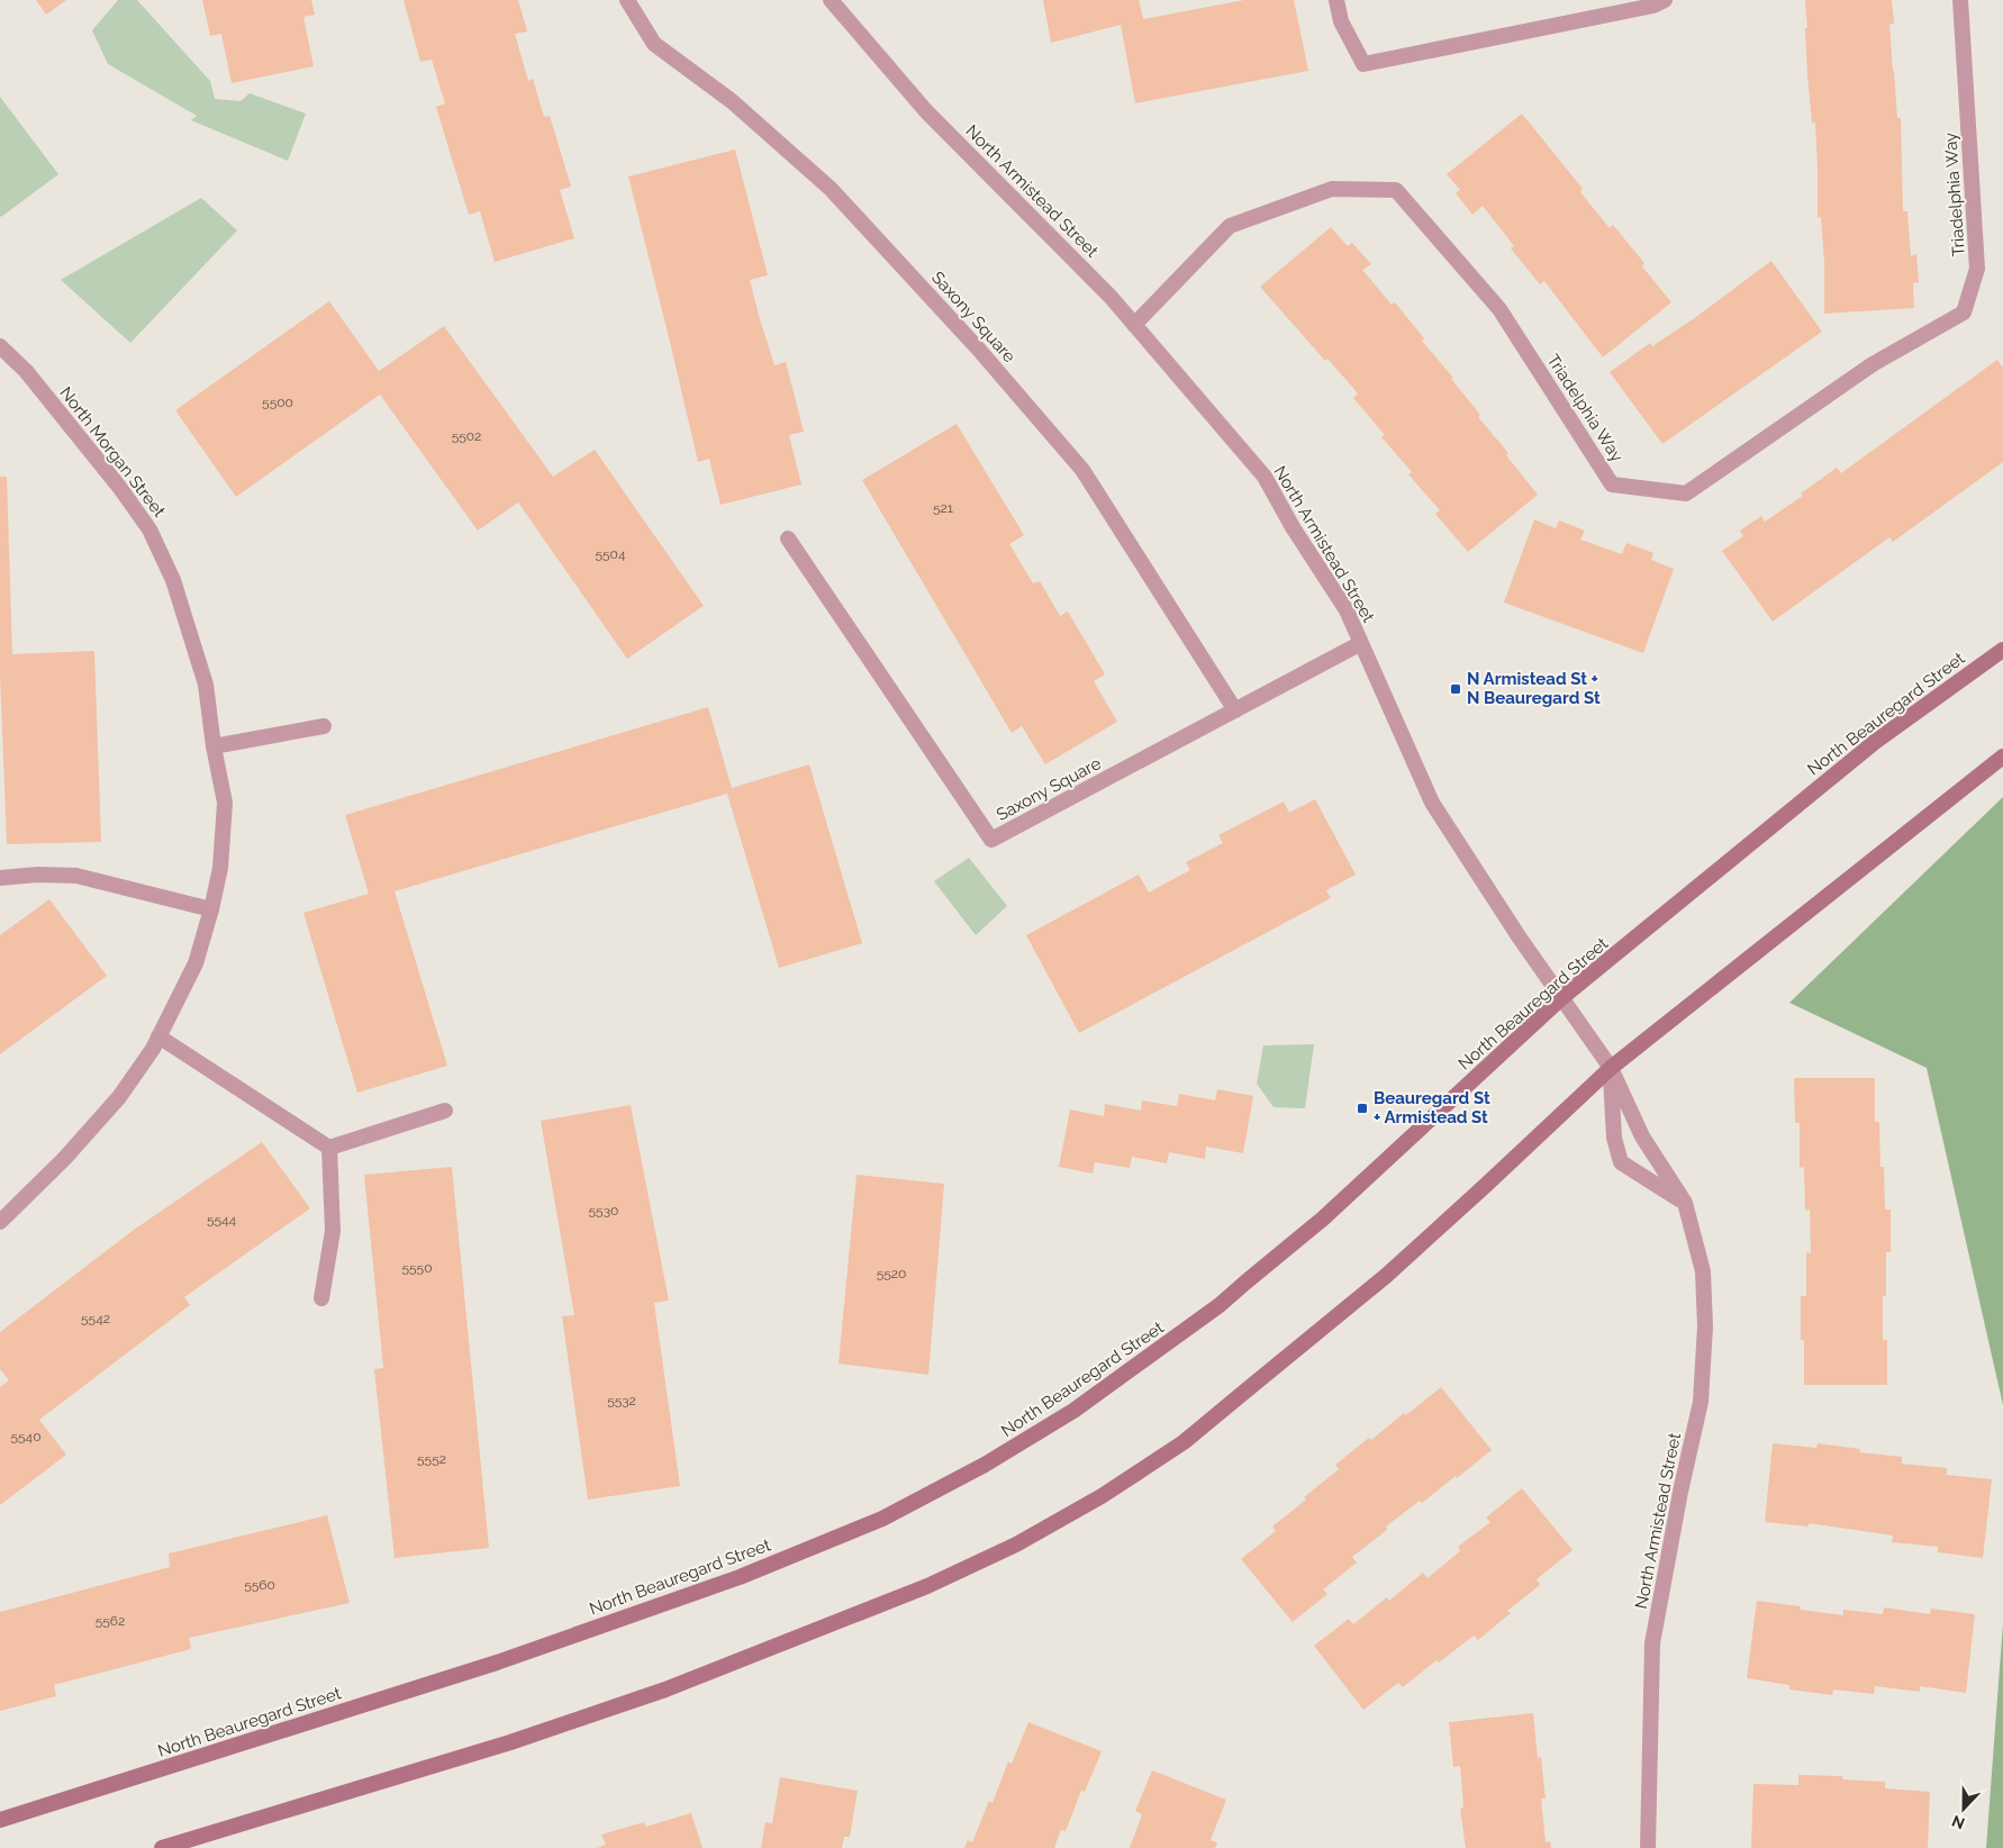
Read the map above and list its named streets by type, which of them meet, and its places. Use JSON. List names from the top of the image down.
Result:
{
  "streets": {
    "main road": ["North Beauregard Street"],
    "street": [
      "North Armistead Street",
      "Triadelphia Way",
      "Saxony Square",
      "North Morgan Street"
    ]
  },
  "crossings": [
    ["North Armistead Street", "Triadelphia Way"],
    ["North Armistead Street", "Saxony Square"],
    ["North Armistead Street", "North Beauregard Street"]
  ],
  "places": {
    "transit": ["N Armistead St + N Beauregard St", "Beauregard St + Armistead St"]
  },
  "house_numbers": [
    "5500",
    "5502",
    "521",
    "5504",
    "5530",
    "5544",
    "5550",
    "5520",
    "5542",
    "5532",
    "5540",
    "5552",
    "5560",
    "5562"
  ],
  "north": "bottom"
}
